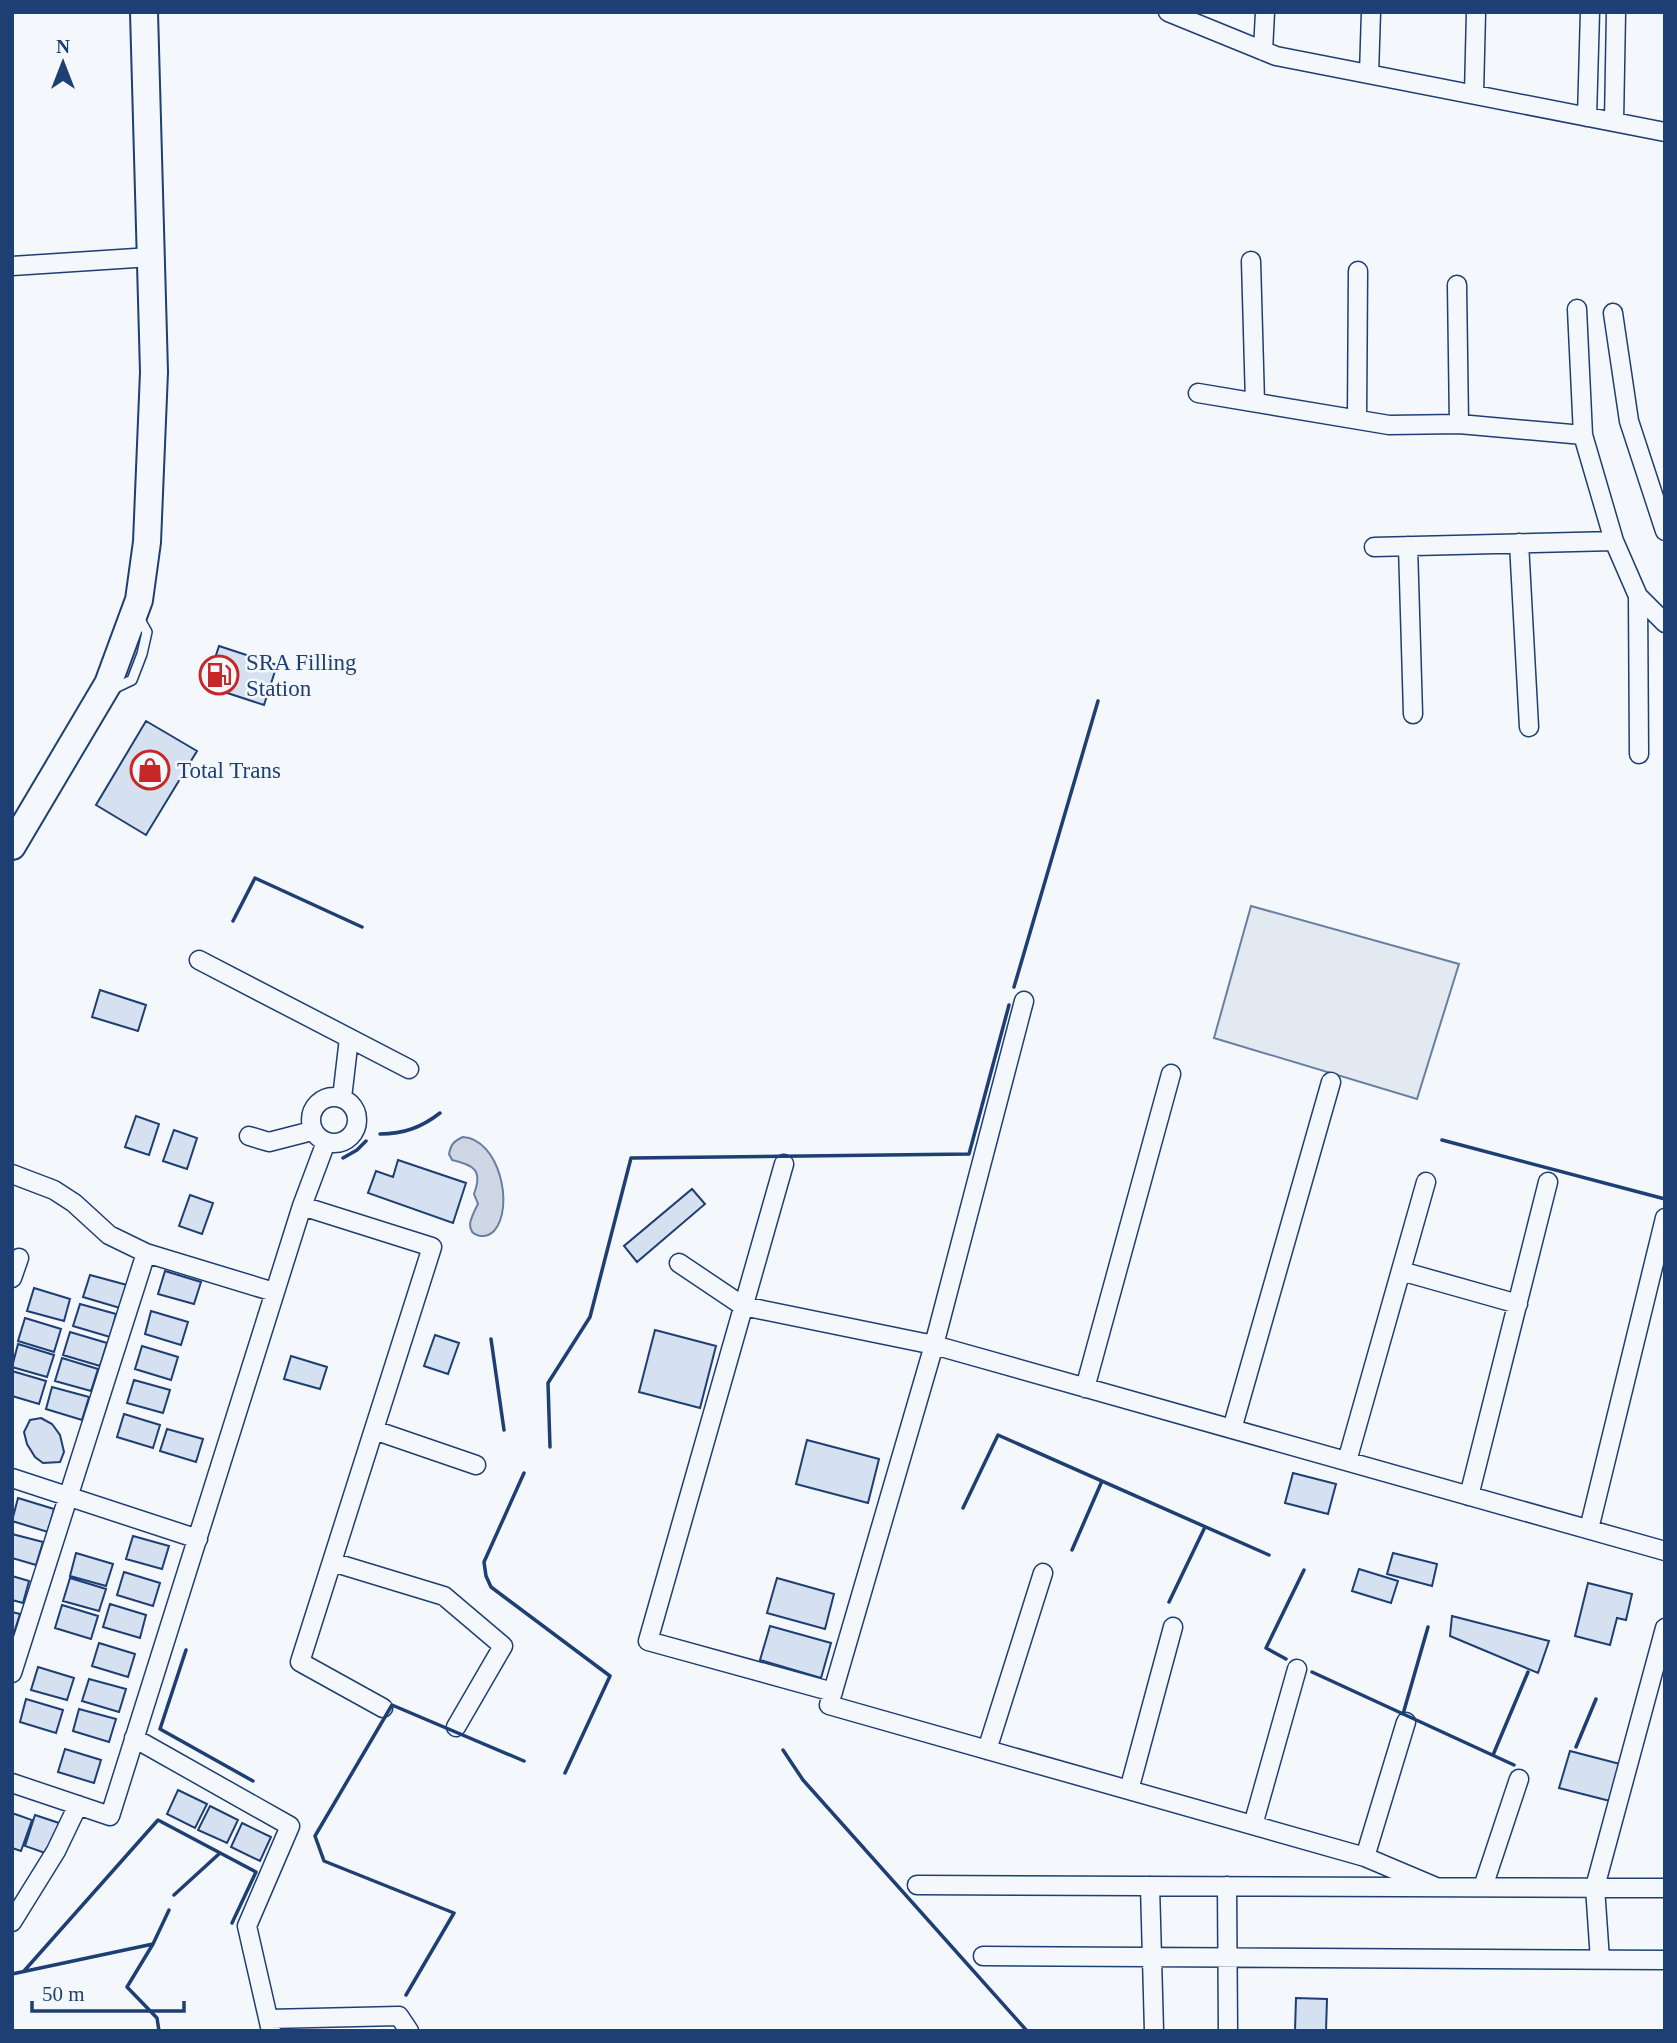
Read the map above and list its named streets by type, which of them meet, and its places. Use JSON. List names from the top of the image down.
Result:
{
  "places": {
    "fuel station": ["SRA Filling Station"],
    "shop": ["Total Trans"]
  },
  "scale_bar": "50 m",
  "north": "top"
}
